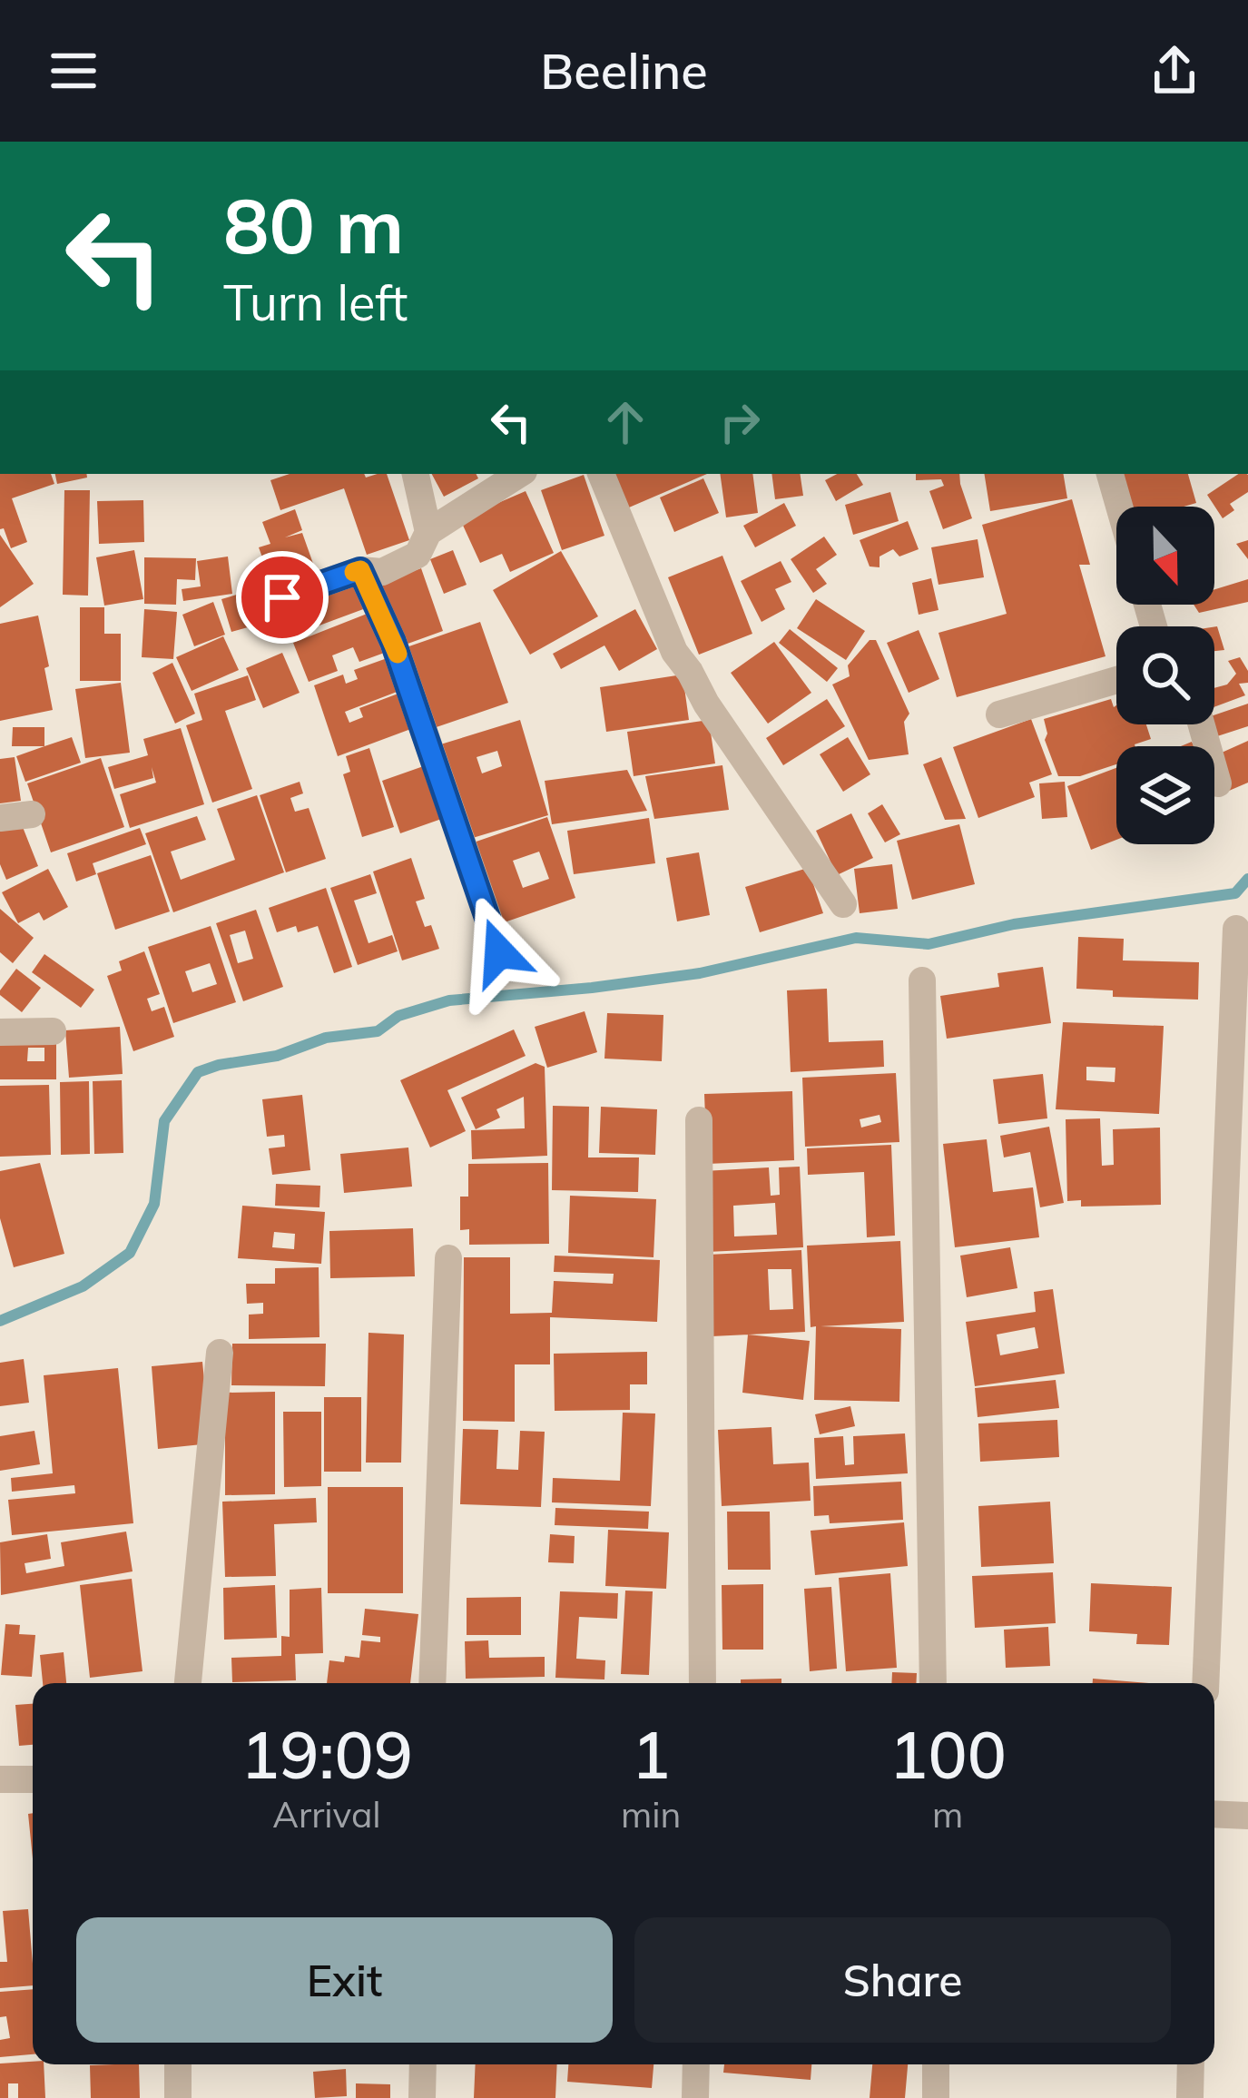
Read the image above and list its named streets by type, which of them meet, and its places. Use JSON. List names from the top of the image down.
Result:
{
  "north": "bottom",
  "page": {
    "header": "Beeline",
    "turn": ["80 m", "Turn left"],
    "eta": [
      "19:09",
      "Arrival",
      "1",
      "min",
      "100",
      "m"
    ],
    "buttons": ["Exit", "Share"]
  }
}
